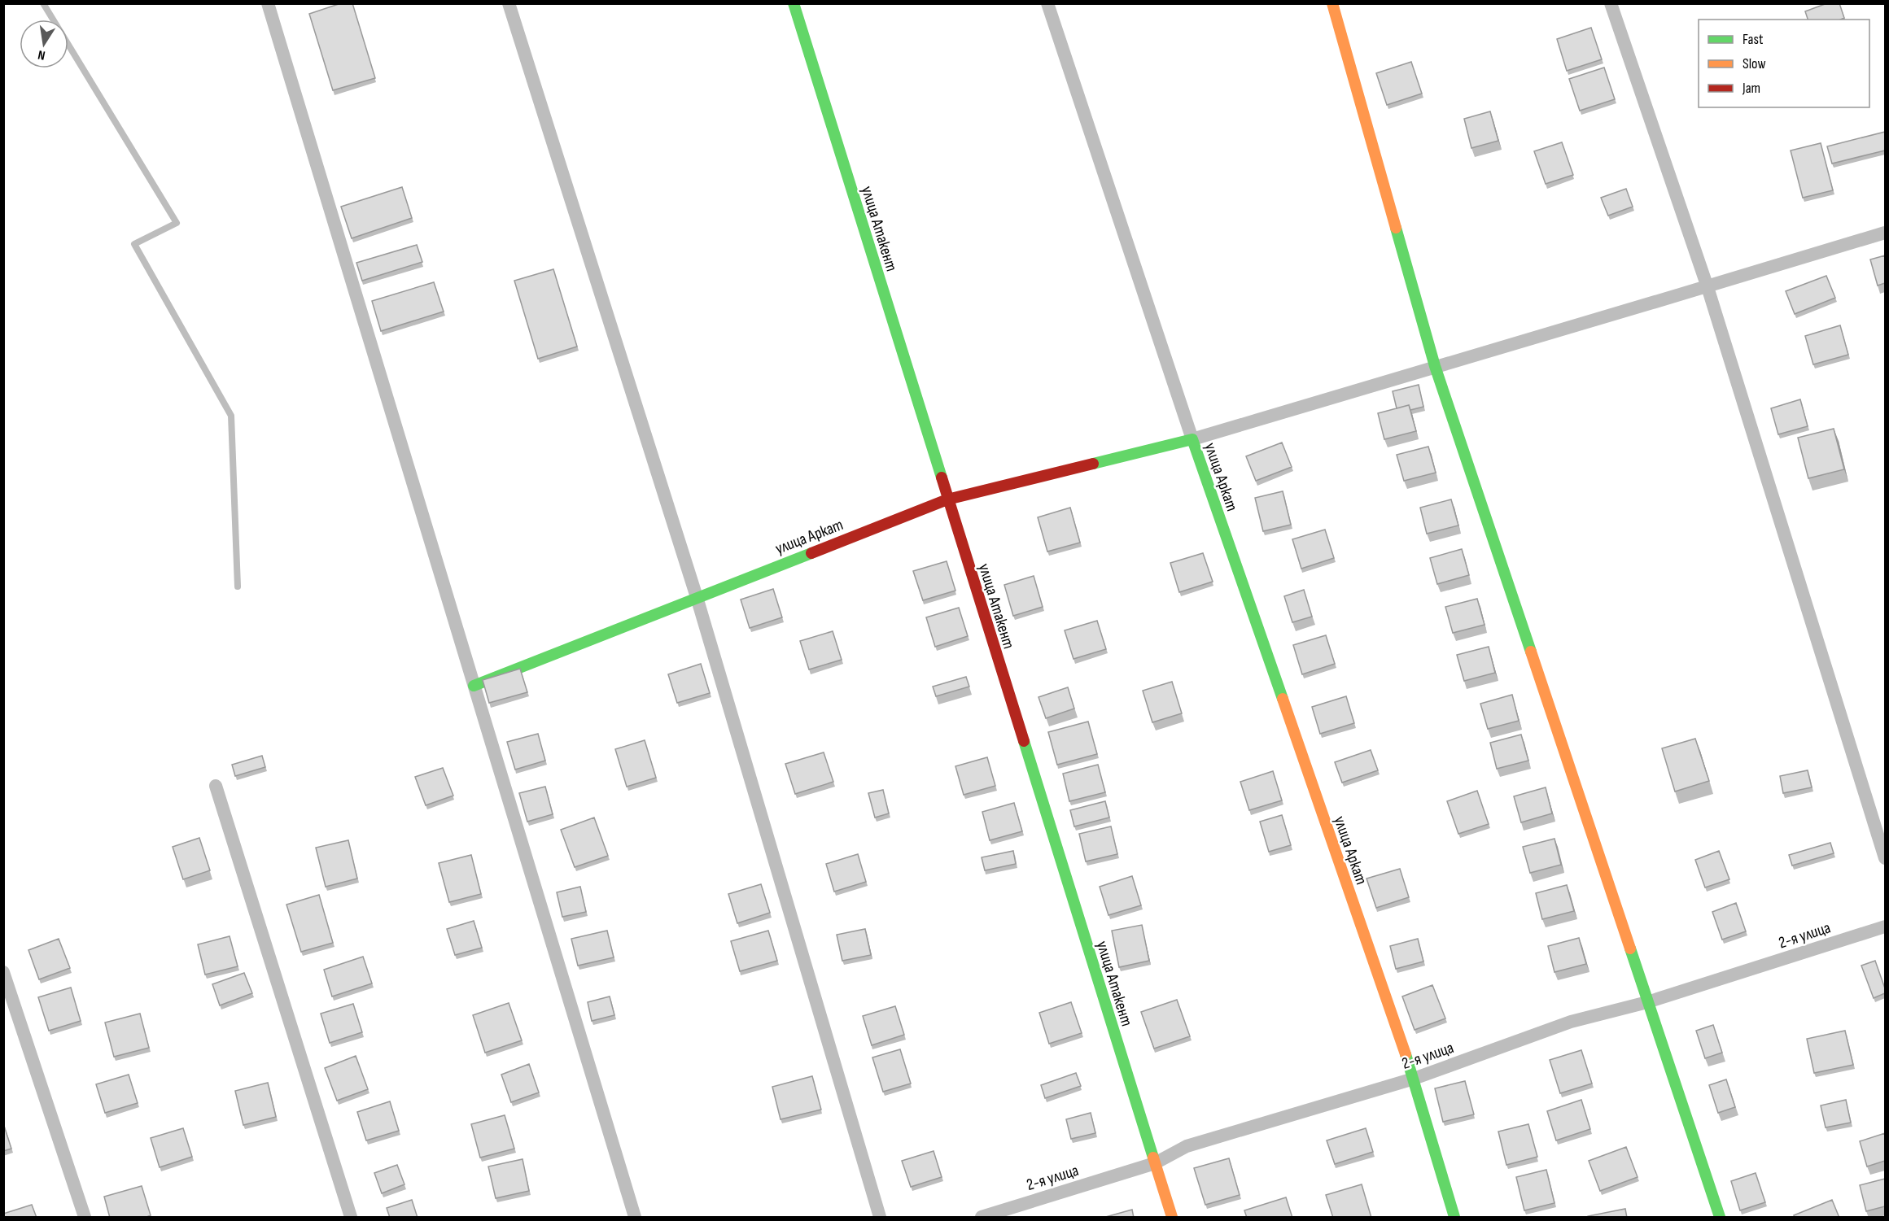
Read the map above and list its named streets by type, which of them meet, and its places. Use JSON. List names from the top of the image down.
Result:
{
  "streets": {
    "street": ["улица Атакент", "улица Аркат", "2-я улица"]
  },
  "crossings": [
    ["улица Атакент", "улица Аркат"],
    ["улица Атакент", "2-я улица"],
    ["улица Аркат", "2-я улица"]
  ],
  "legend": ["Fast", "Slow", "Jam"],
  "north": "bottom"
}
